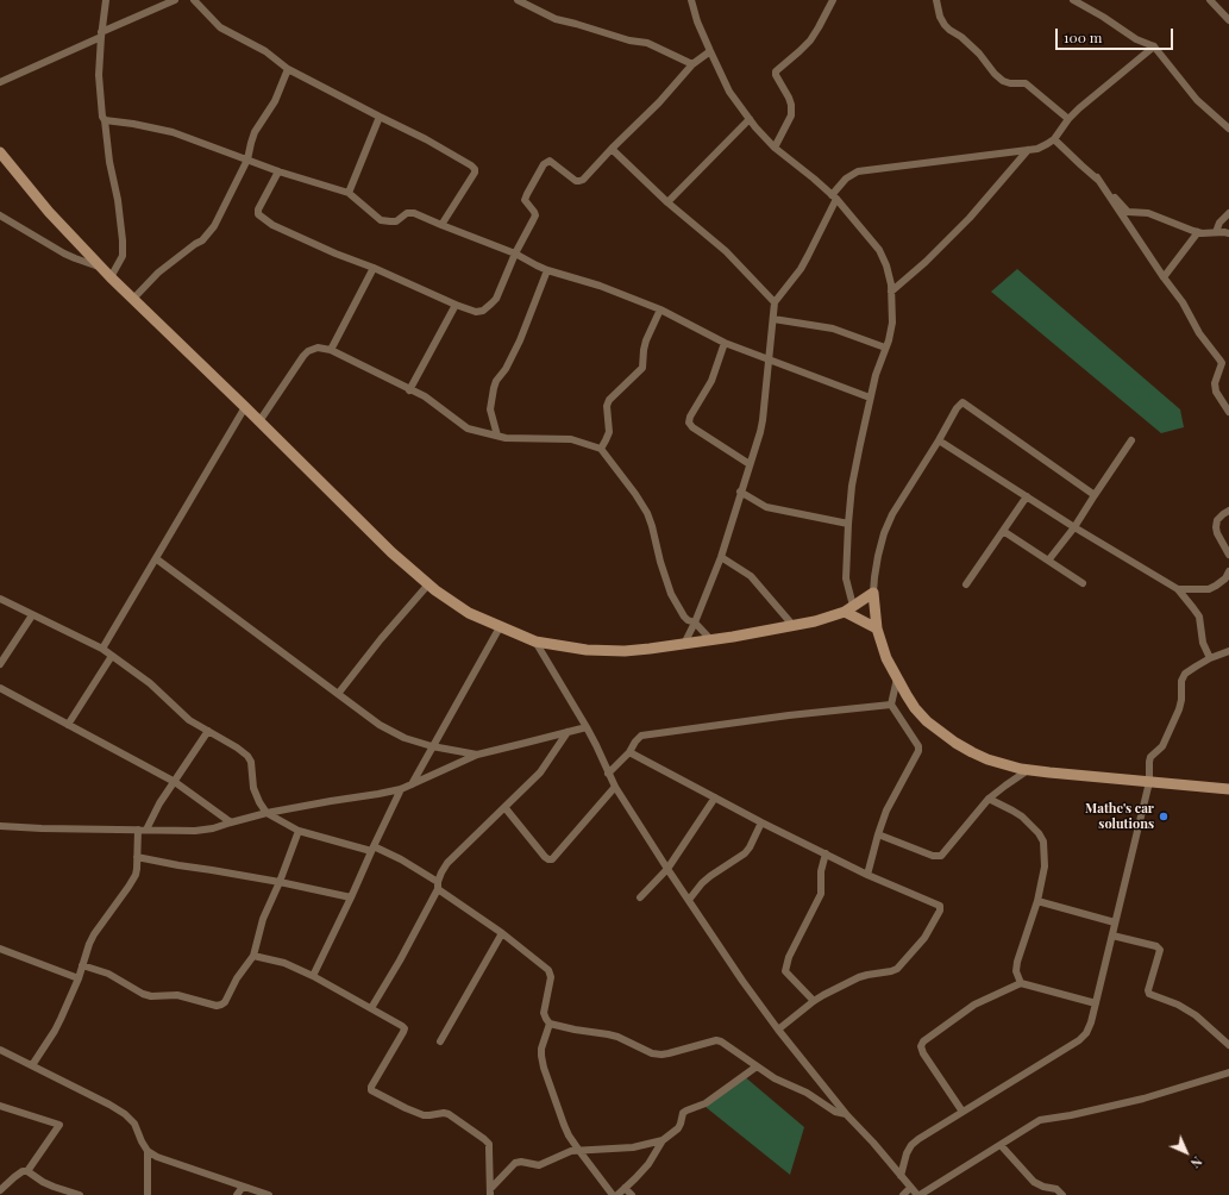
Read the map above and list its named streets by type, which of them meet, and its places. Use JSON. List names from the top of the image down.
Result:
{
  "places": ["Mathe's car solutions"],
  "scale_bar": "100 m",
  "north": "bottom right"
}
